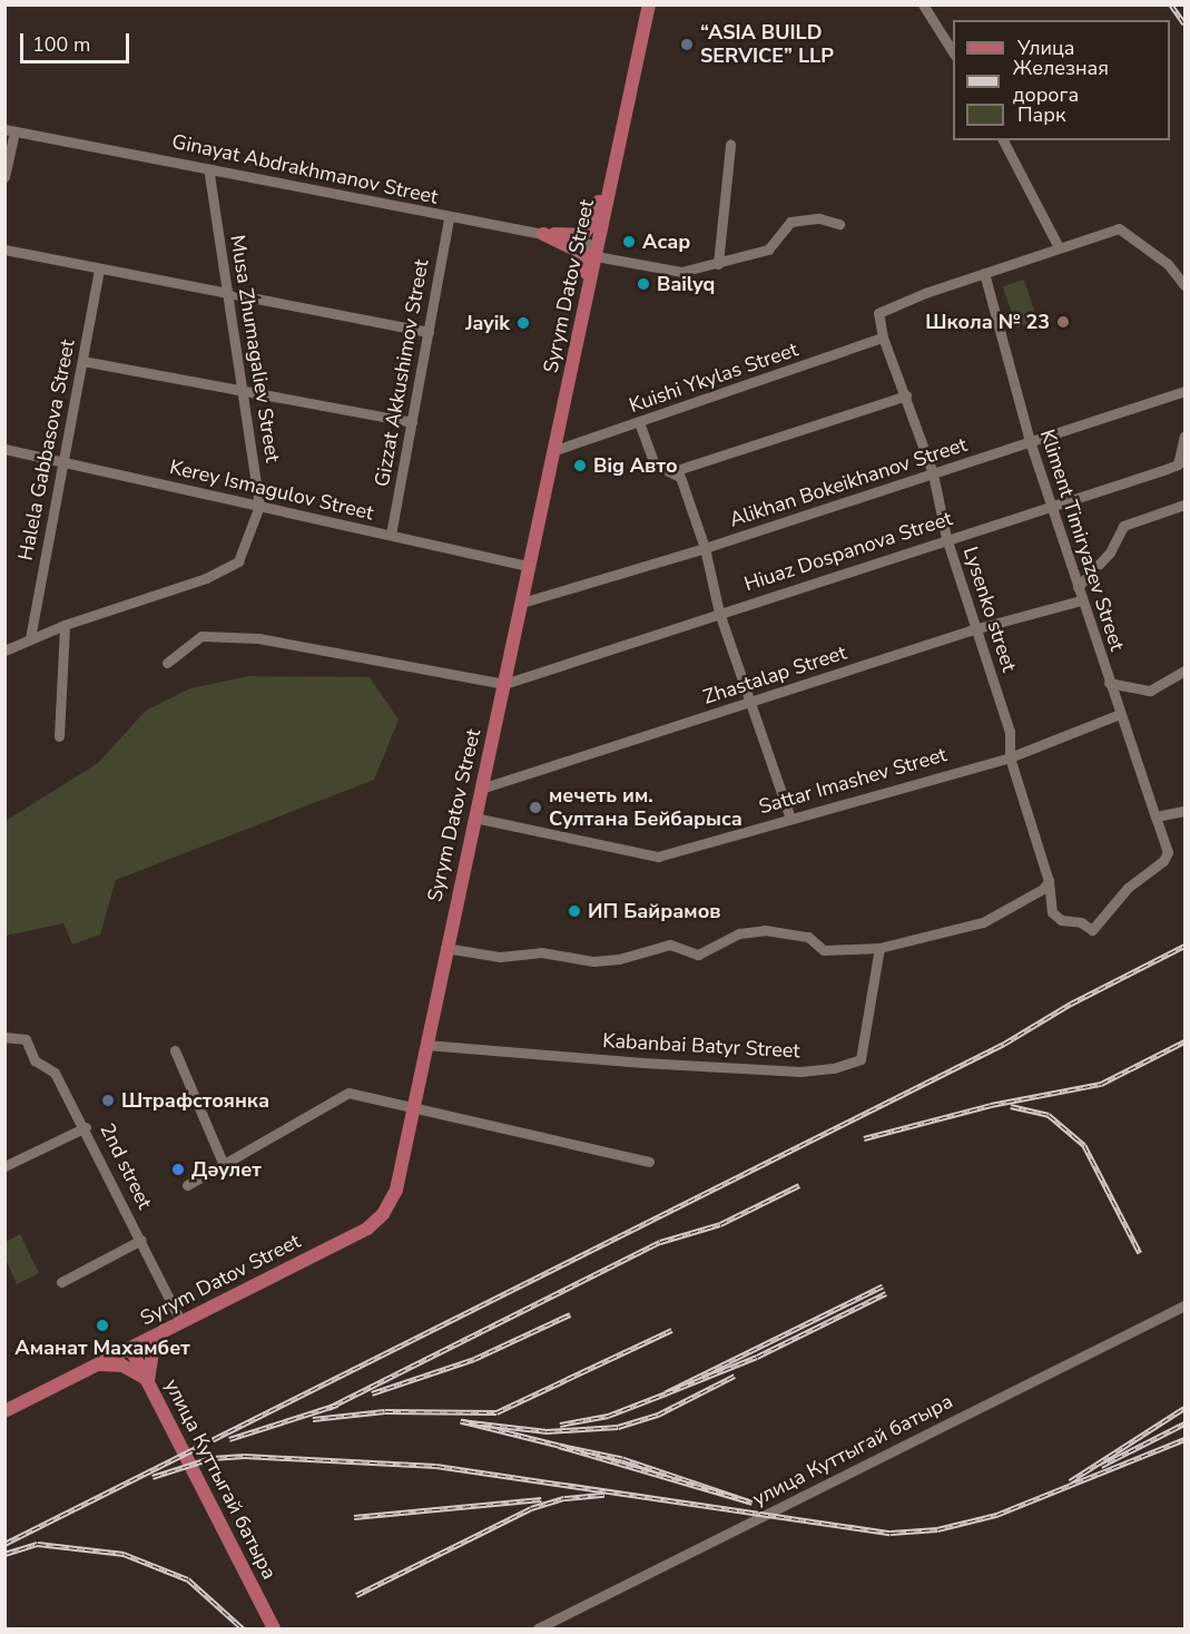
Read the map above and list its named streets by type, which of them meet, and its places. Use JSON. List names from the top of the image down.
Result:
{
  "streets": {
    "main road": ["Syrym Datov Street", "улица Куттыгай батыра"],
    "street": [
      "Ginayat Abdrakhmanov Street",
      "Musa Zhumagaliev Street",
      "Gizzat Akkushimov Street",
      "Kuishi Ykylas Street",
      "Halela Gabbasova Street",
      "Alikhan Bokeikhanov Street",
      "Kerey Ismagulov Street",
      "Kliment Timiryazev Street",
      "Hiuaz Dospanova Street",
      "Lysenko street",
      "Zhastalap Street",
      "Sattar Imashev Street",
      "Kabanbai Batyr Street",
      "2nd street"
    ]
  },
  "crossings": [
    ["Ginayat Abdrakhmanov Street", "Syrym Datov Street"],
    ["Ginayat Abdrakhmanov Street", "Musa Zhumagaliev Street"],
    ["Ginayat Abdrakhmanov Street", "Gizzat Akkushimov Street"],
    ["Syrym Datov Street", "Kuishi Ykylas Street"],
    ["Syrym Datov Street", "Alikhan Bokeikhanov Street"],
    ["Syrym Datov Street", "Kerey Ismagulov Street"],
    ["Syrym Datov Street", "Hiuaz Dospanova Street"],
    ["Syrym Datov Street", "Zhastalap Street"],
    ["Syrym Datov Street", "Sattar Imashev Street"],
    ["Syrym Datov Street", "Kabanbai Batyr Street"],
    ["Syrym Datov Street", "2nd street"],
    ["Syrym Datov Street", "улица Куттыгай батыра"],
    ["Musa Zhumagaliev Street", "Halela Gabbasova Street"],
    ["Musa Zhumagaliev Street", "Kerey Ismagulov Street"],
    ["Gizzat Akkushimov Street", "Kerey Ismagulov Street"],
    ["Kuishi Ykylas Street", "Lysenko street"],
    ["Halela Gabbasova Street", "Kerey Ismagulov Street"],
    ["Alikhan Bokeikhanov Street", "Kliment Timiryazev Street"],
    ["Alikhan Bokeikhanov Street", "Lysenko street"],
    ["Kliment Timiryazev Street", "Hiuaz Dospanova Street"],
    ["Kliment Timiryazev Street", "Lysenko street"],
    ["Kliment Timiryazev Street", "Zhastalap Street"],
    ["Kliment Timiryazev Street", "Sattar Imashev Street"],
    ["Hiuaz Dospanova Street", "Lysenko street"],
    ["Lysenko street", "Zhastalap Street"],
    ["Lysenko street", "Sattar Imashev Street"]
  ],
  "places": [
    "“ASIA BUILD SERVICE” LLP",
    "Асар",
    "Bailyq",
    "Школа № 23",
    "Jayik",
    "Big Авто",
    "мечеть им. Султана Бейбарыса",
    "ИП Байрамов",
    "Штрафстоянка",
    "Дәулет",
    "Аманат Махамбет"
  ],
  "legend": ["Улица", "Железная дорога", "Парк"],
  "scale_bar": "100 m"
}
